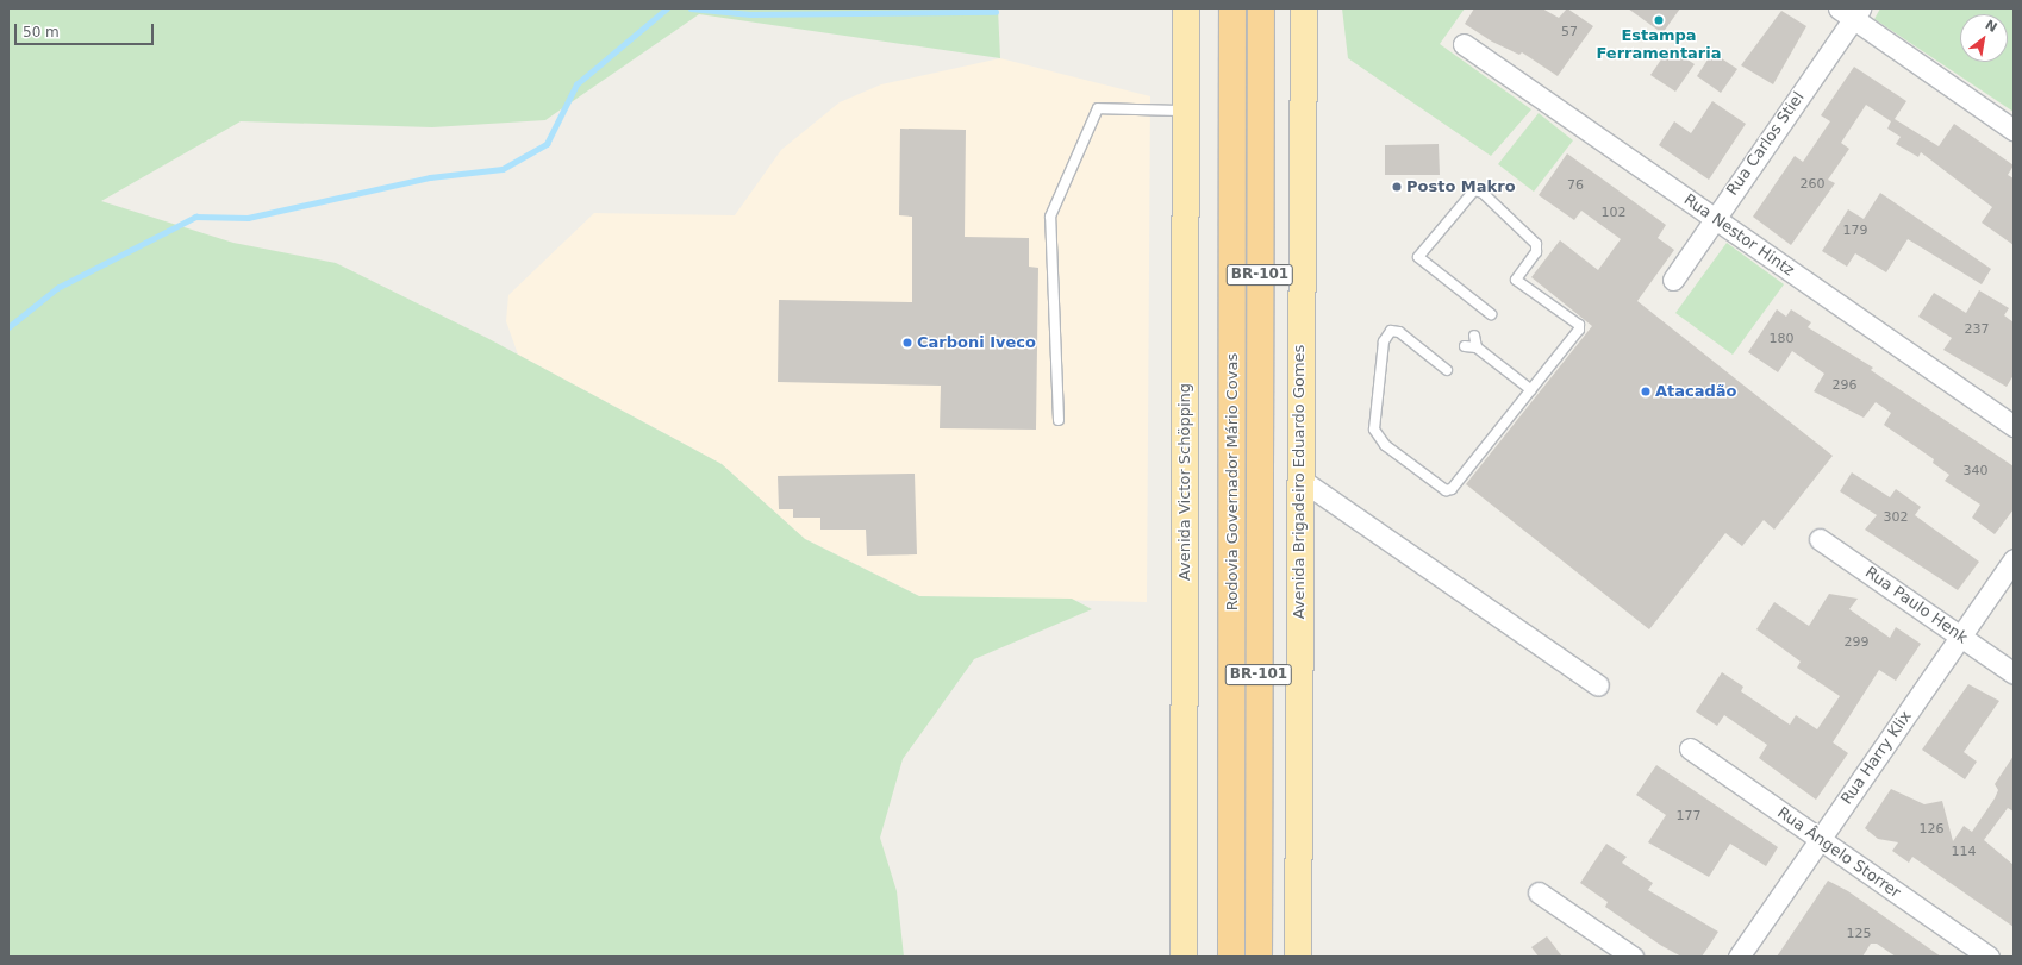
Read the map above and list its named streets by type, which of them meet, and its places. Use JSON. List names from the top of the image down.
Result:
{
  "streets": {
    "highway": ["BR-101", "Rodovia Governador Mário Covas"],
    "main road": ["Avenida Victor Schöpping", "Avenida Brigadeiro Eduardo Gomes"],
    "street": [
      "Rua Carlos Stiel",
      "Rua Nestor Hintz",
      "Rua Paulo Henk",
      "Rua Harry Klix",
      "Rua Ângelo Storrer"
    ]
  },
  "crossings": [
    ["Rua Carlos Stiel", "Rua Nestor Hintz"],
    ["Rua Paulo Henk", "Rua Harry Klix"],
    ["Rua Harry Klix", "Rua Ângelo Storrer"]
  ],
  "places": [
    "Estampa Ferramentaria",
    "Posto Makro",
    "Carboni Iveco",
    "Atacadão"
  ],
  "house_numbers": [
    "57",
    "260",
    "76",
    "102",
    "179",
    "237",
    "180",
    "296",
    "340",
    "302",
    "299",
    "177",
    "126",
    "114",
    "125"
  ],
  "scale_bar": "50 m",
  "north": "top right"
}
